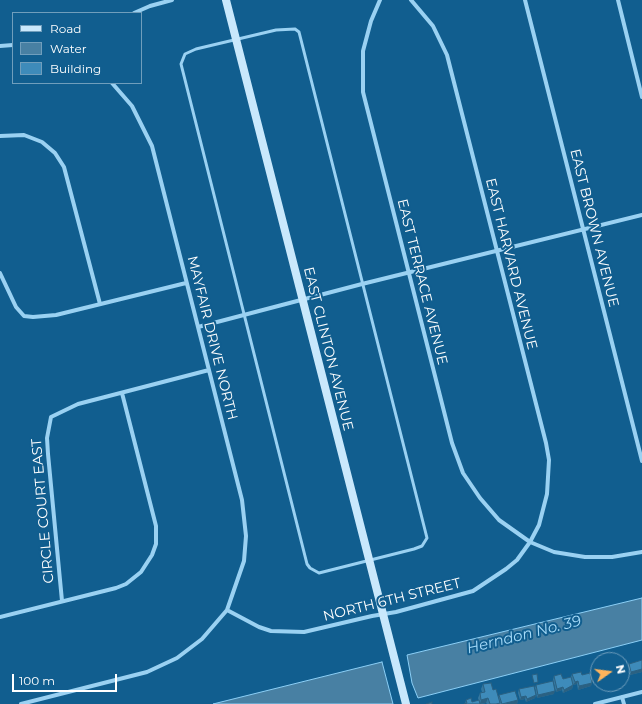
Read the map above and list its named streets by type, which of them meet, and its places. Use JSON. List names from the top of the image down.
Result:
{
  "streets": {
    "main road": ["EAST CLINTON AVENUE"],
    "street": [
      "EAST BROWN AVENUE",
      "EAST HARVARD AVENUE",
      "EAST TERRACE AVENUE",
      "MAYFAIR DRIVE NORTH",
      "CIRCLE COURT EAST",
      "NORTH 6TH STREET"
    ]
  },
  "crossings": [
    ["EAST HARVARD AVENUE", "EAST TERRACE AVENUE"],
    ["EAST HARVARD AVENUE", "NORTH 6TH STREET"],
    ["EAST TERRACE AVENUE", "NORTH 6TH STREET"],
    ["MAYFAIR DRIVE NORTH", "CIRCLE COURT EAST"],
    ["MAYFAIR DRIVE NORTH", "NORTH 6TH STREET"],
    ["EAST CLINTON AVENUE", "NORTH 6TH STREET"]
  ],
  "water": ["Herndon No. 39"],
  "legend": ["Road", "Water", "Building"],
  "scale_bar": "100 m",
  "north": "right"
}
